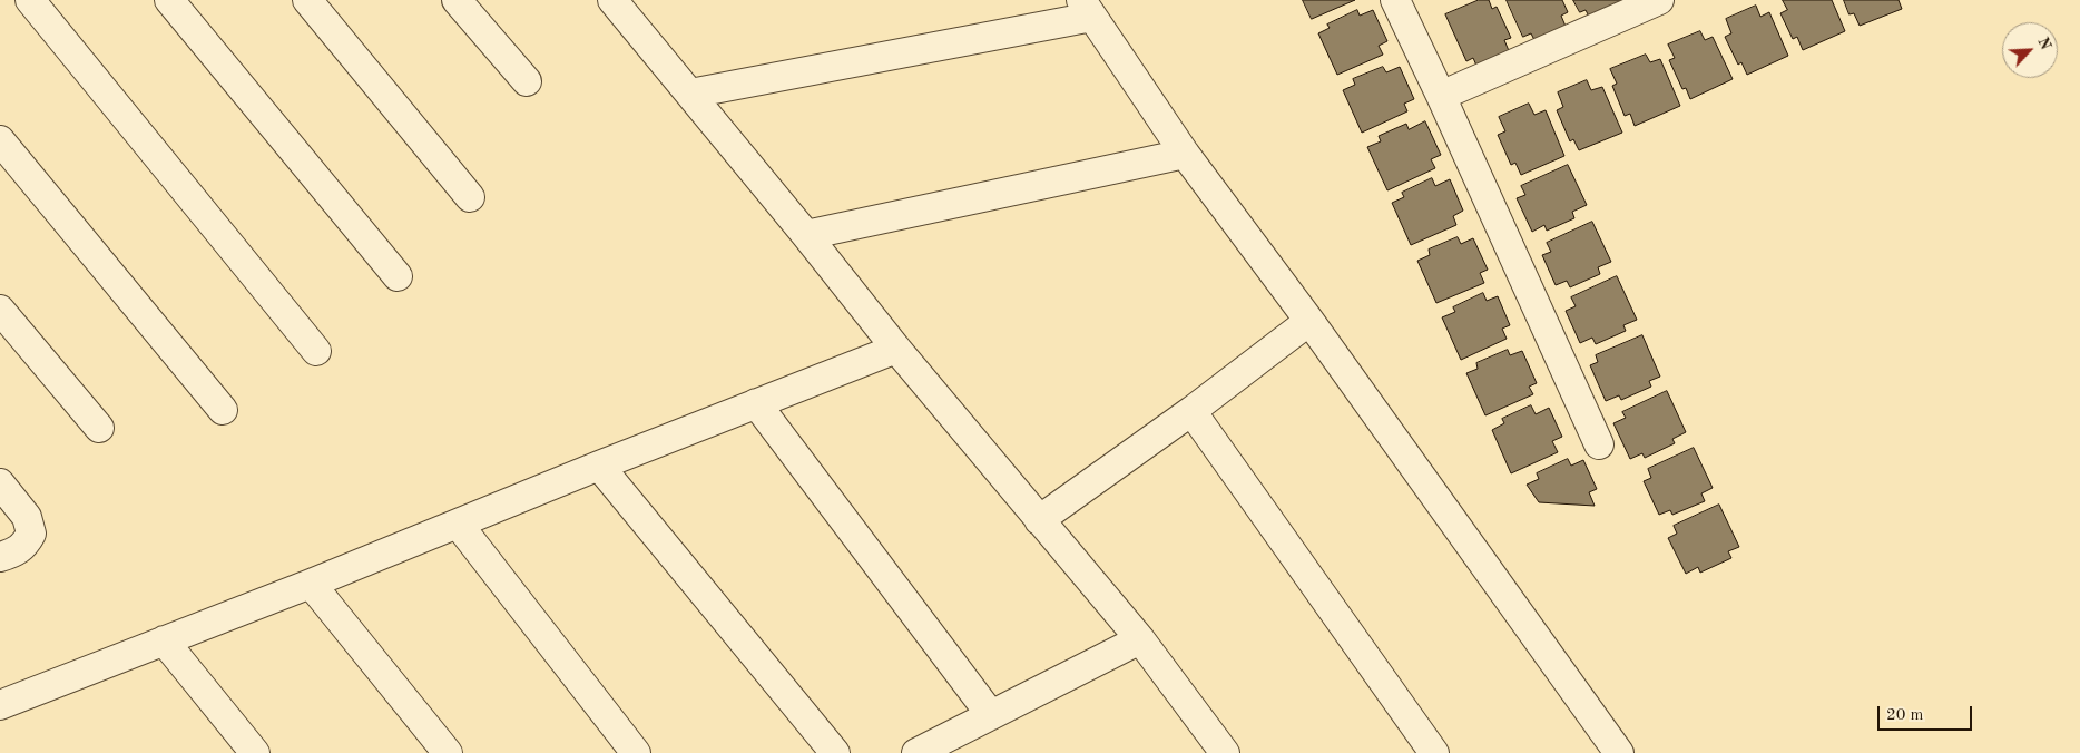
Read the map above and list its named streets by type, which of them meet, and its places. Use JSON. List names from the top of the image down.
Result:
{
  "scale_bar": "20 m",
  "north": "top right"
}
